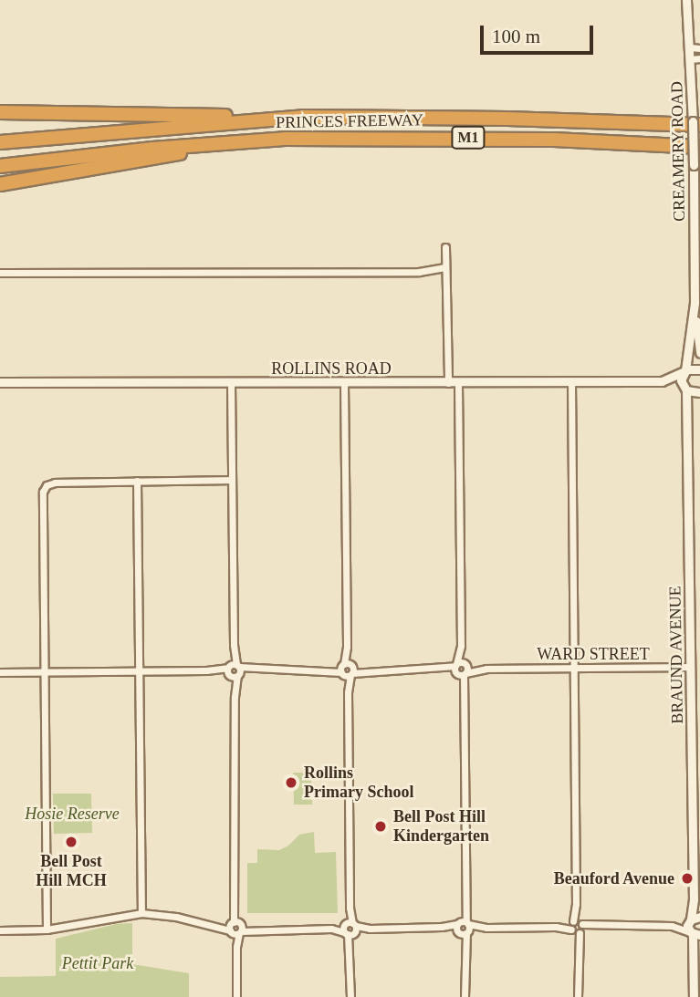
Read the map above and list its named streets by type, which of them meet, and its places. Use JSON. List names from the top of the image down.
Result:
{
  "streets": {
    "highway": ["PRINCES FREEWAY", "M1"],
    "street": [
      "CREAMERY ROAD",
      "ROLLINS ROAD",
      "WARD STREET",
      "BRAUND AVENUE"
    ]
  },
  "crossings": [
    ["PRINCES FREEWAY", "CREAMERY ROAD"],
    ["CREAMERY ROAD", "ROLLINS ROAD"],
    ["CREAMERY ROAD", "BRAUND AVENUE"],
    ["ROLLINS ROAD", "BRAUND AVENUE"],
    ["WARD STREET", "BRAUND AVENUE"]
  ],
  "parks": ["Hosie Reserve", "Pettit Park"],
  "places": [
    "Rollins Primary School",
    "Bell Post Hill Kindergarten",
    "Bell Post Hill MCH",
    "Beauford Avenue"
  ],
  "scale_bar": "100 m"
}
